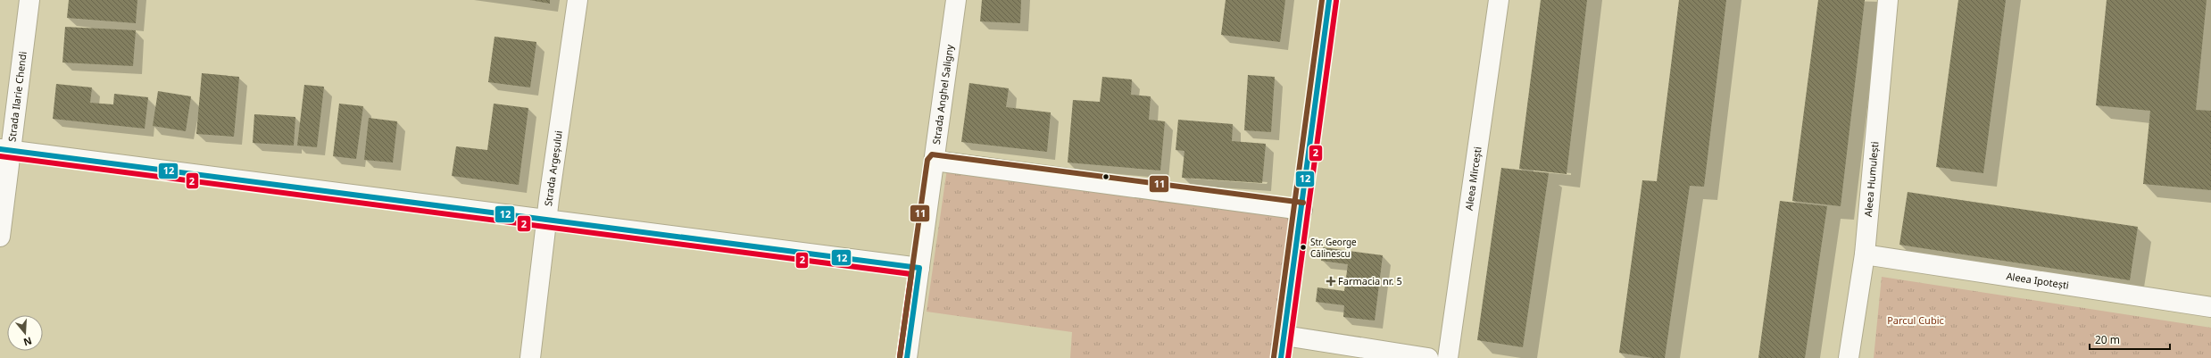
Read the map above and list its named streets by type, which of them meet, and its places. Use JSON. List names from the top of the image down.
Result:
{
  "streets": {
    "street": [
      "Strada Anghel Saligny",
      "Strada Ilarie Chendi",
      "Strada Argeșului",
      "Aleea Mircești",
      "Aleea Humulești",
      "Aleea Ipotești"
    ]
  },
  "crossings": [
    ["Aleea Humulești", "Aleea Ipotești"]
  ],
  "parks": ["Parcul Cubic"],
  "places": {
    "other": ["Str. George Călinescu"],
    "health": ["Farmacia nr. 5"]
  },
  "lines": ["transit line 12", "transit line 11", "transit line 2"],
  "scale_bar": "20 m",
  "north": "bottom"
}
